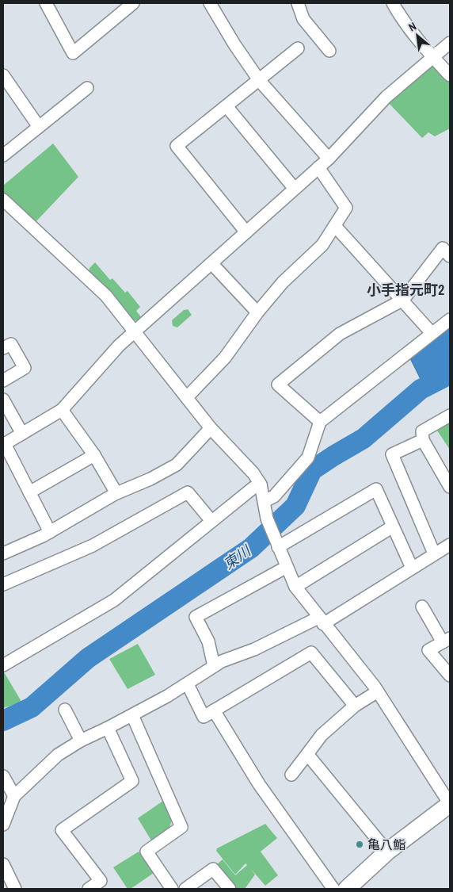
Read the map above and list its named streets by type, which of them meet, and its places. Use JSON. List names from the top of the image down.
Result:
{
  "districts": ["小手指元町2"],
  "water": ["東川"],
  "places": ["亀八鮨"],
  "north": "top left"
}
